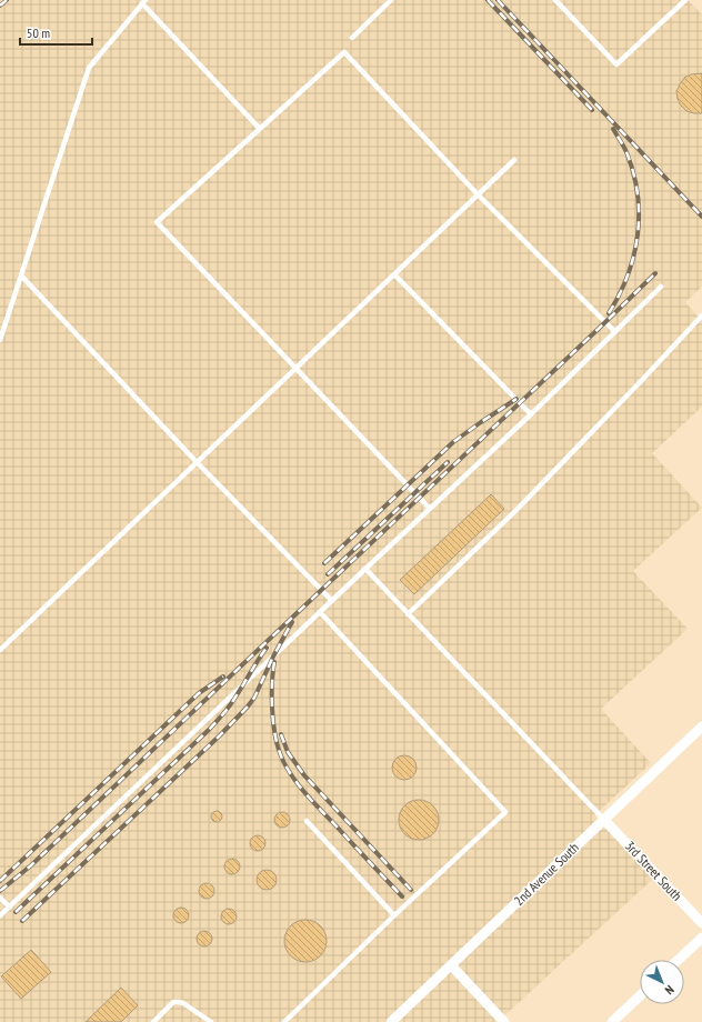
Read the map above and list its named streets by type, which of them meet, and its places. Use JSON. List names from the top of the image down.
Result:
{
  "streets": {
    "street": ["3rd Street South", "2nd Avenue South"]
  },
  "crossings": [
    ["3rd Street South", "2nd Avenue South"]
  ],
  "scale_bar": "50 m",
  "north": "bottom right"
}
